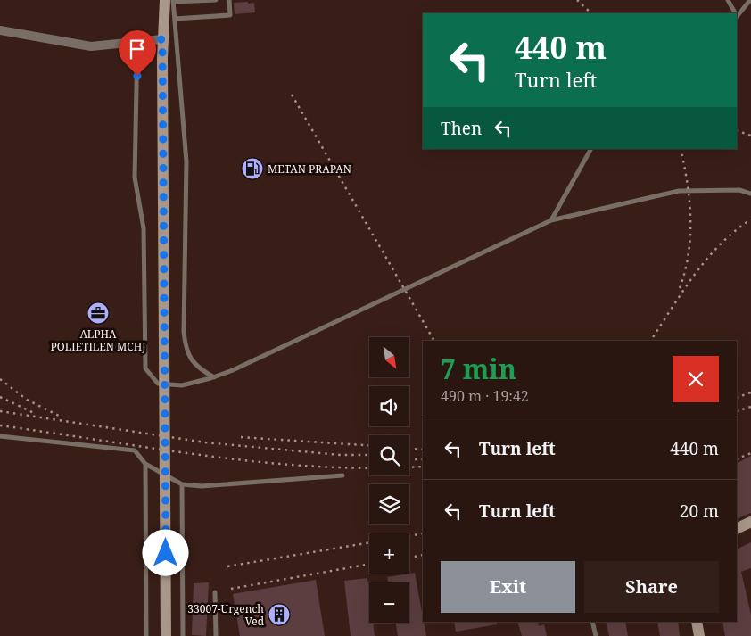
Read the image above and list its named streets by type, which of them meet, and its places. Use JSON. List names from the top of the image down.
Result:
{
  "places": {
    "fuel station": ["METAN PRAPAN"],
    "office": ["ALPHA POLIETILEN MCHJ"],
    "building": ["33007-Urgench Ved"]
  },
  "north": "bottom right",
  "page": {
    "turn": ["440 m", "Turn left"],
    "then": "Then",
    "map_buttons": ["+", "−"],
    "heading": ["7 min", "490 m · 19:42"],
    "list": [
      {
        "name": "Turn left",
        "value": "440 m"
      },
      {
        "name": "Turn left",
        "value": "20 m"
      }
    ],
    "buttons": ["Exit", "Share"]
  }
}
